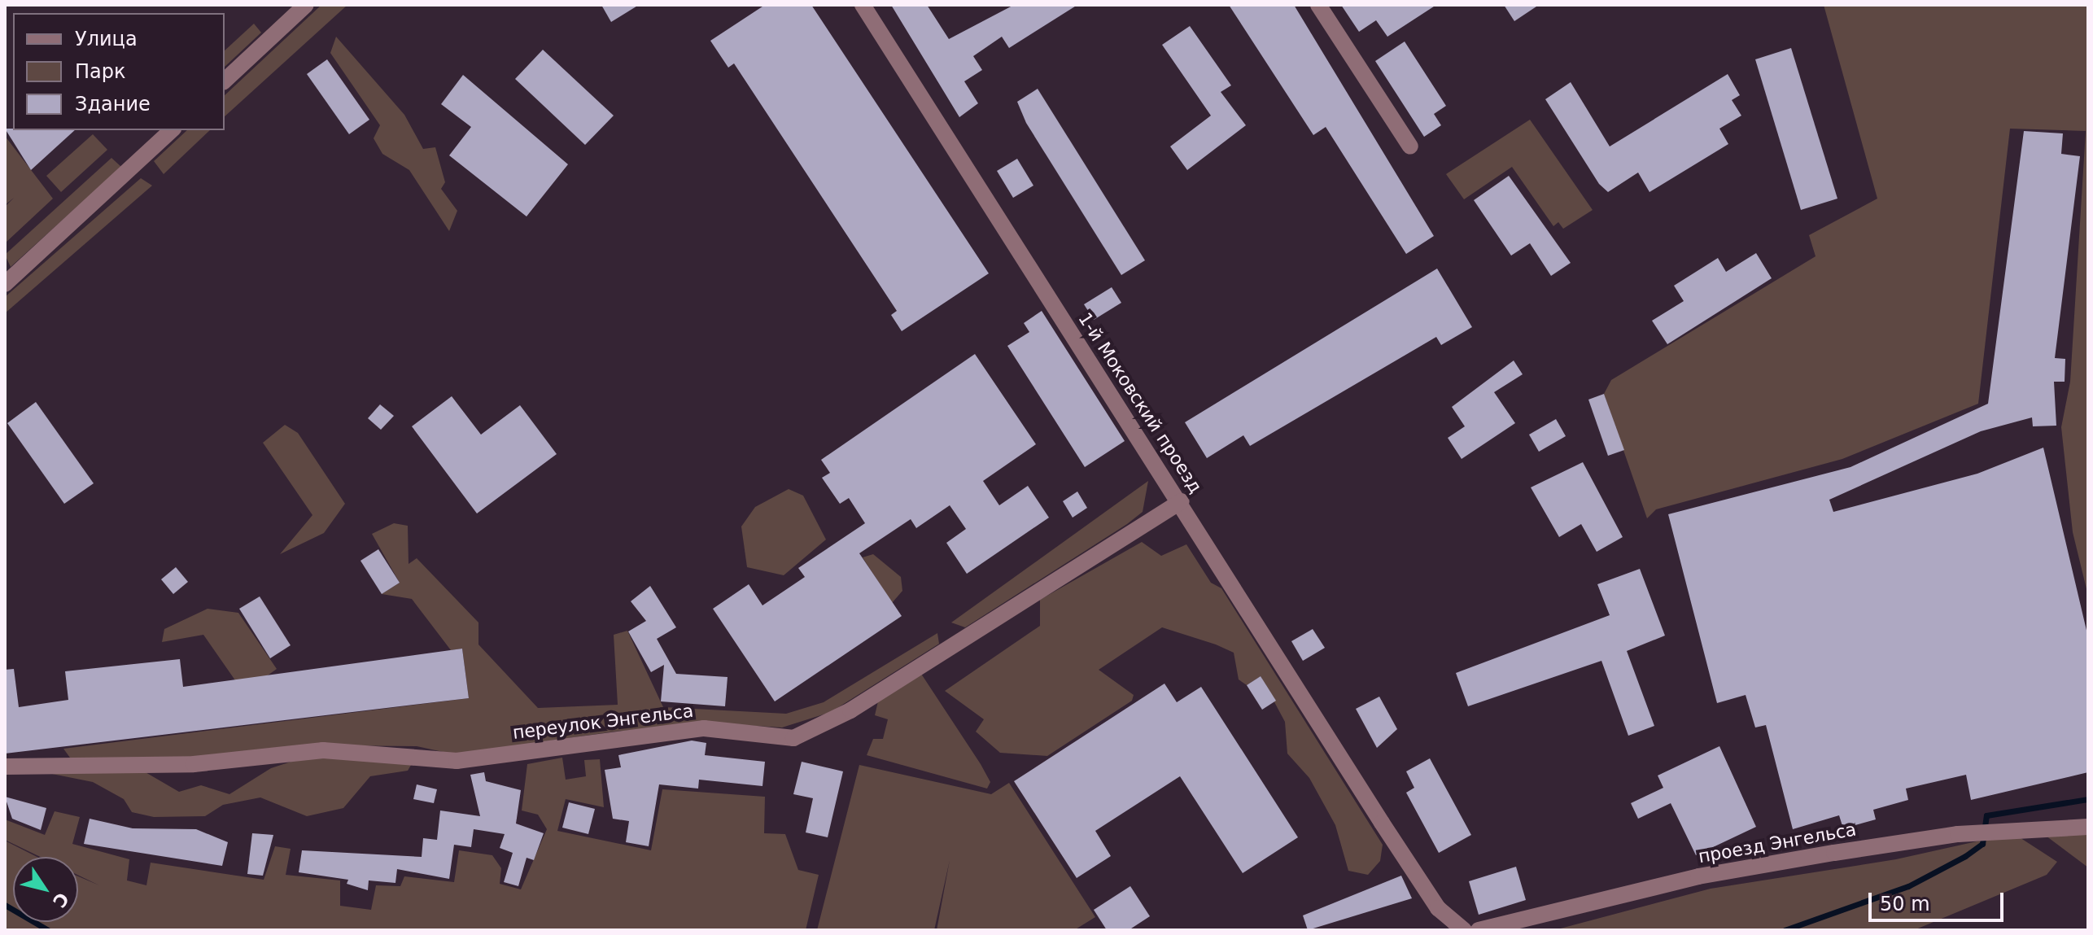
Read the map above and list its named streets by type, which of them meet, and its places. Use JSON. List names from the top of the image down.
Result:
{
  "streets": {
    "street": ["1-й Моковский проезд", "переулок Энгельса", "проезд Энгельса"]
  },
  "crossings": [
    ["1-й Моковский проезд", "переулок Энгельса"]
  ],
  "legend": ["Улица", "Парк", "Здание"],
  "scale_bar": "50 m",
  "north": "bottom right"
}
